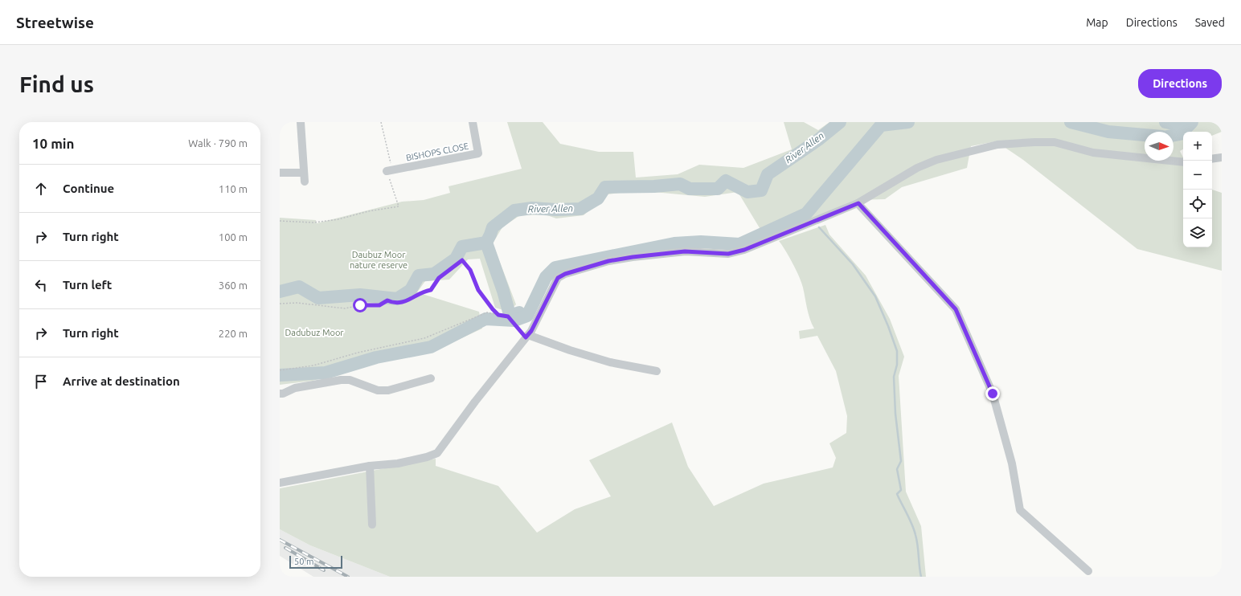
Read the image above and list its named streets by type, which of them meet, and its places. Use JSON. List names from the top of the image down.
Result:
{
  "streets": {
    "street": ["BISHOPS CLOSE"]
  },
  "water": ["River Allen"],
  "parks": ["Daubuz Moor nature reserve", "Dadubuz Moor"],
  "scale_bar": "50 m",
  "north": "right",
  "page": {
    "header": "Streetwise",
    "nav": ["Map", "Directions", "Saved"],
    "buttons": "Directions",
    "title": "Find us",
    "heading": ["10 min", "Walk · 790 m"],
    "map_buttons": ["+", "−"],
    "list": [
      ["Continue", "110 m"],
      ["Turn right", "100 m"],
      ["Turn left", "360 m"],
      ["Turn right", "220 m"],
      "Arrive at destination"
    ],
    "scale": "50 m"
  }
}
